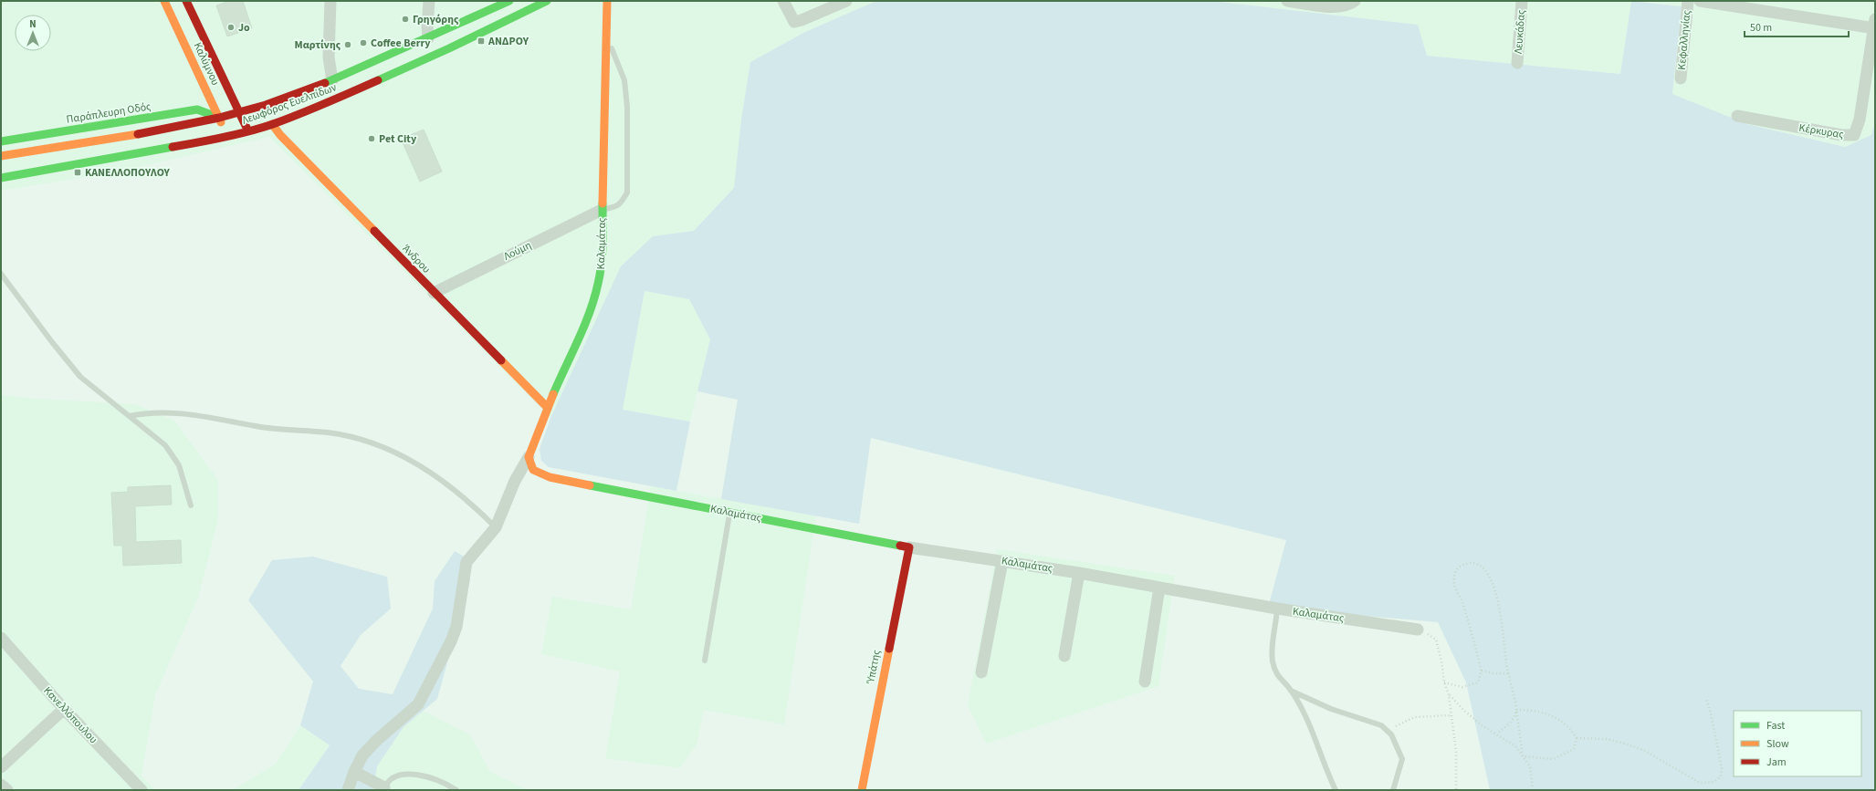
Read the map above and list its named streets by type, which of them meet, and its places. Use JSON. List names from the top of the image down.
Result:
{
  "streets": {
    "street": [
      "Λευκάδας",
      "Κεφαλληνίας",
      "Καλύμνου",
      "Λεωφόρος Ευελπίδων",
      "Παράπλευρη Οδός",
      "Κέρκυρας",
      "Καλαμάτας",
      "Λούμη",
      "Άνδρου",
      "Ύπάτης",
      "Κανελλόπουλου"
    ]
  },
  "crossings": [
    ["Καλύμνου", "Λεωφόρος Ευελπίδων"],
    ["Καλύμνου", "Παράπλευρη Οδός"],
    ["Λεωφόρος Ευελπίδων", "Παράπλευρη Οδός"],
    ["Λεωφόρος Ευελπίδων", "Άνδρου"],
    ["Καλαμάτας", "Λούμη"],
    ["Καλαμάτας", "Άνδρου"],
    ["Καλαμάτας", "Ύπάτης"],
    ["Λούμη", "Άνδρου"]
  ],
  "places": {
    "other": [
      "Γρηγόρης",
      "Jo",
      "Coffee Berry",
      "Μαρτίνης",
      "Pet City"
    ],
    "transit": ["ΑΝΔΡΟΥ", "ΚΑΝΕΛΛΟΠΟΥΛΟΥ"]
  },
  "legend": ["Fast", "Slow", "Jam"],
  "scale_bar": "50 m",
  "north": "top"
}
